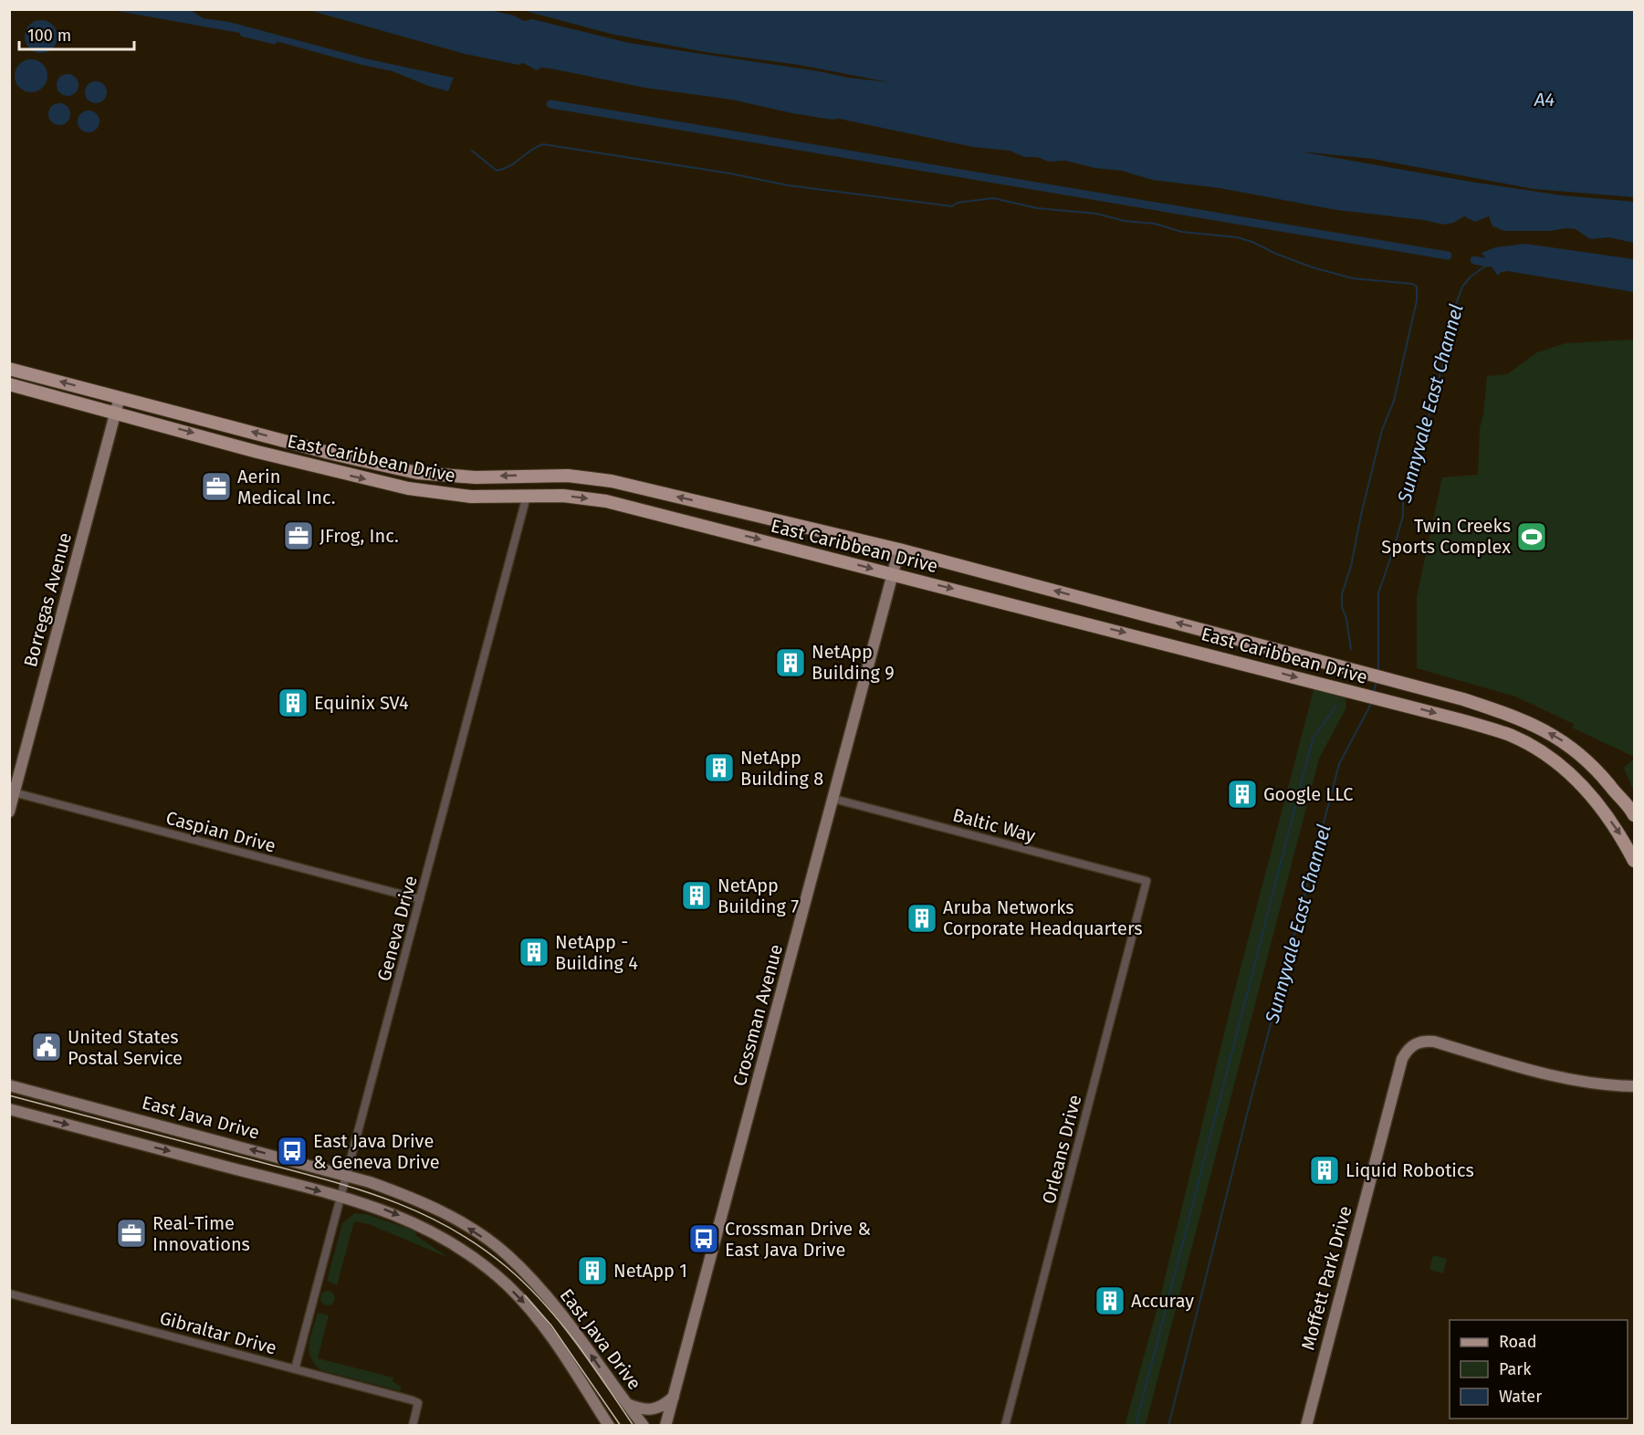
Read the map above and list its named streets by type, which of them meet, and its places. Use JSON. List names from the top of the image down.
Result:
{
  "streets": {
    "main road": ["East Caribbean Drive"],
    "street": [
      "Borregas Avenue",
      "Baltic Way",
      "Caspian Drive",
      "Geneva Drive",
      "Crossman Avenue",
      "East Java Drive",
      "Orleans Drive",
      "Moffett Park Drive",
      "Gibraltar Drive"
    ]
  },
  "crossings": [
    ["East Caribbean Drive", "Borregas Avenue"],
    ["East Caribbean Drive", "Geneva Drive"],
    ["East Caribbean Drive", "Crossman Avenue"],
    ["Borregas Avenue", "Caspian Drive"],
    ["Baltic Way", "Crossman Avenue"],
    ["Baltic Way", "Orleans Drive"],
    ["Caspian Drive", "Geneva Drive"],
    ["Geneva Drive", "East Java Drive"],
    ["Geneva Drive", "Gibraltar Drive"]
  ],
  "water": ["A4", "Sunnyvale East Channel"],
  "places": {
    "office": ["Aerin Medical Inc.", "JFrog, Inc.", "Real-Time Innovations"],
    "sports": ["Twin Creeks Sports Complex"],
    "building": [
      "NetApp Building 9",
      "Equinix SV4",
      "NetApp Building 8",
      "Google LLC",
      "NetApp Building 7",
      "Aruba Networks Corporate Headquarters",
      "NetApp - Building 4",
      "Liquid Robotics",
      "NetApp 1",
      "Accuray"
    ],
    "public building": ["United States Postal Service"],
    "bus stop": ["East Java Drive & Geneva Drive", "Crossman Drive & East Java Drive"]
  },
  "legend": ["Road", "Park", "Water"],
  "scale_bar": "100 m"
}
